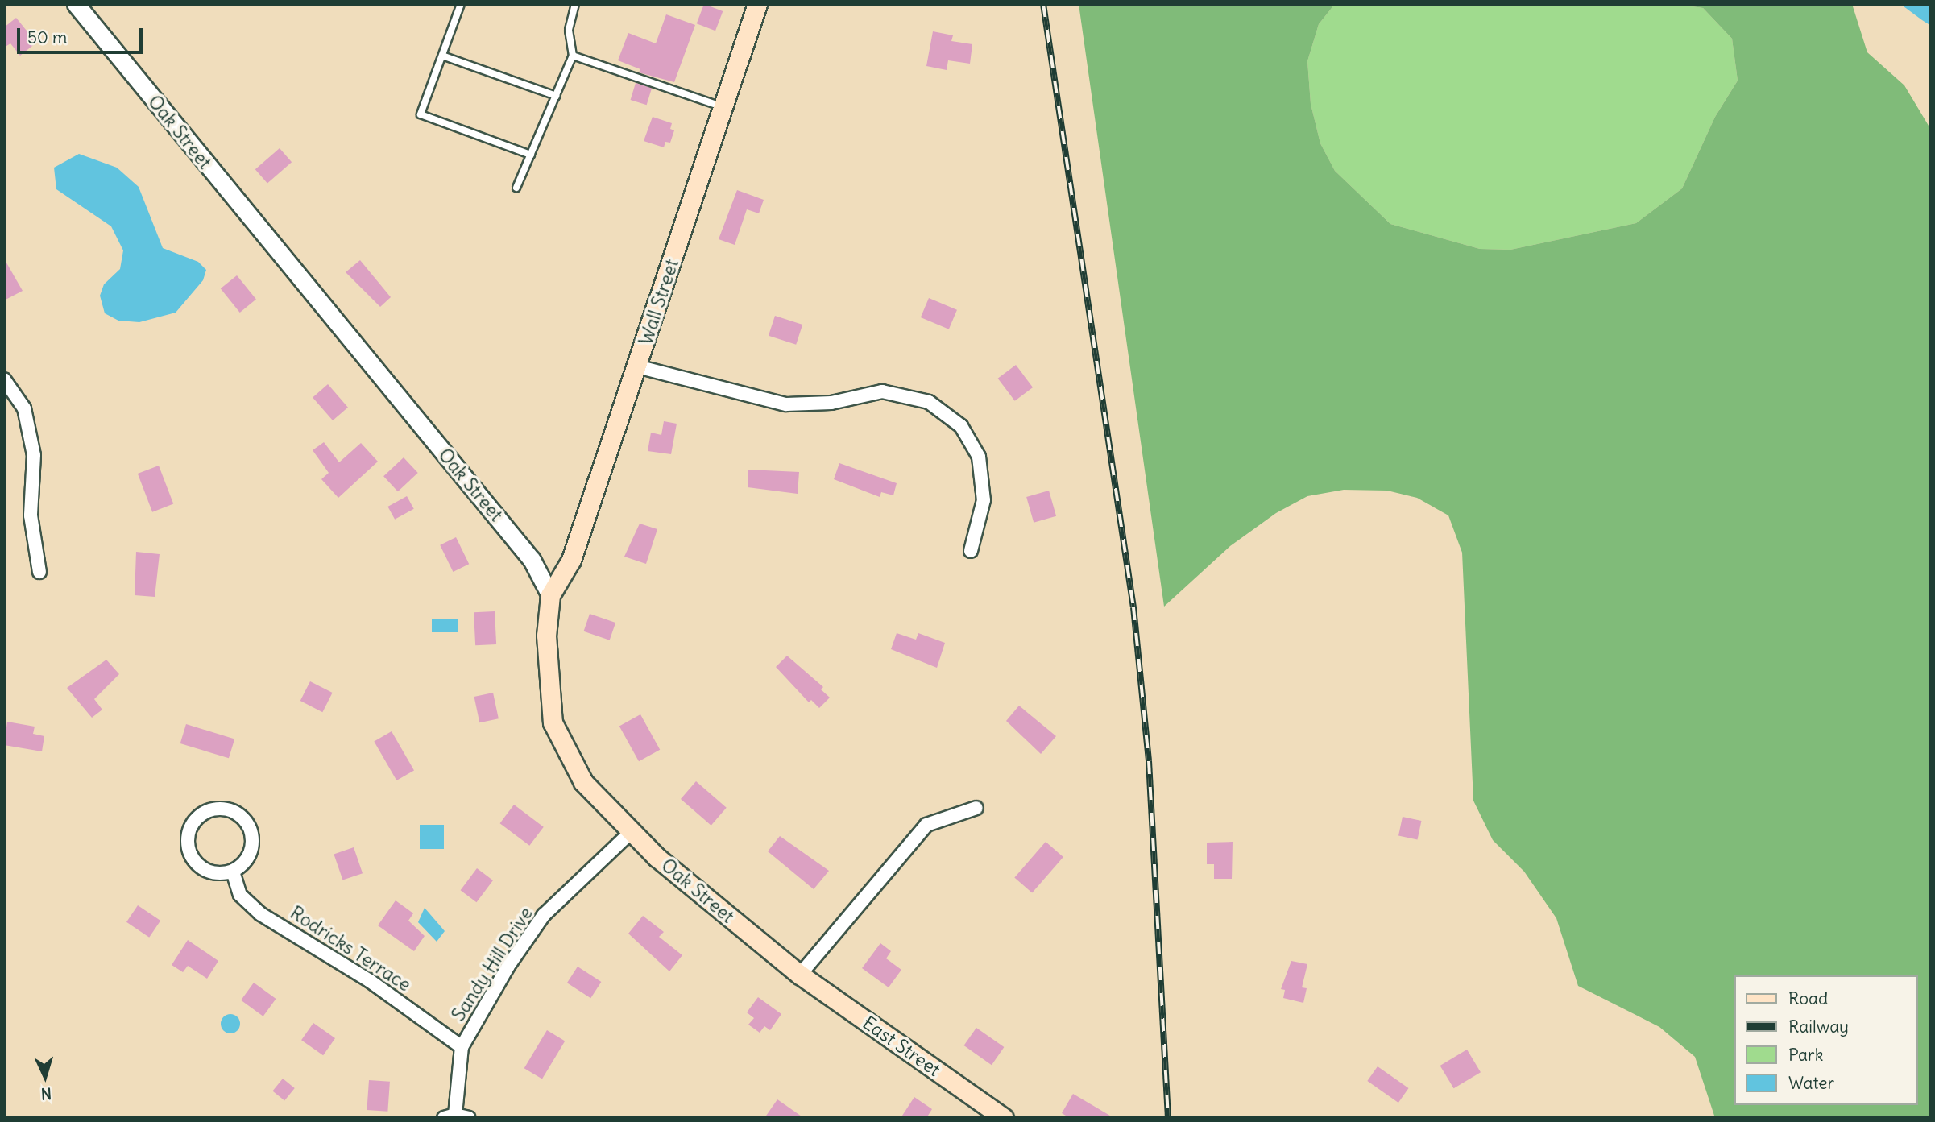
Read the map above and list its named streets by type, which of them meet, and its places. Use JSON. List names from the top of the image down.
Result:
{
  "streets": {
    "main road": ["Oak Street", "Wall Street", "East Street"],
    "street": ["Rodricks Terrace", "Sandy Hill Drive"]
  },
  "crossings": [
    ["Oak Street", "Wall Street"],
    ["Oak Street", "Sandy Hill Drive"],
    ["Oak Street", "East Street"],
    ["Rodricks Terrace", "Sandy Hill Drive"]
  ],
  "legend": [
    "Road",
    "Railway",
    "Park",
    "Water"
  ],
  "scale_bar": "50 m",
  "north": "bottom"
}
